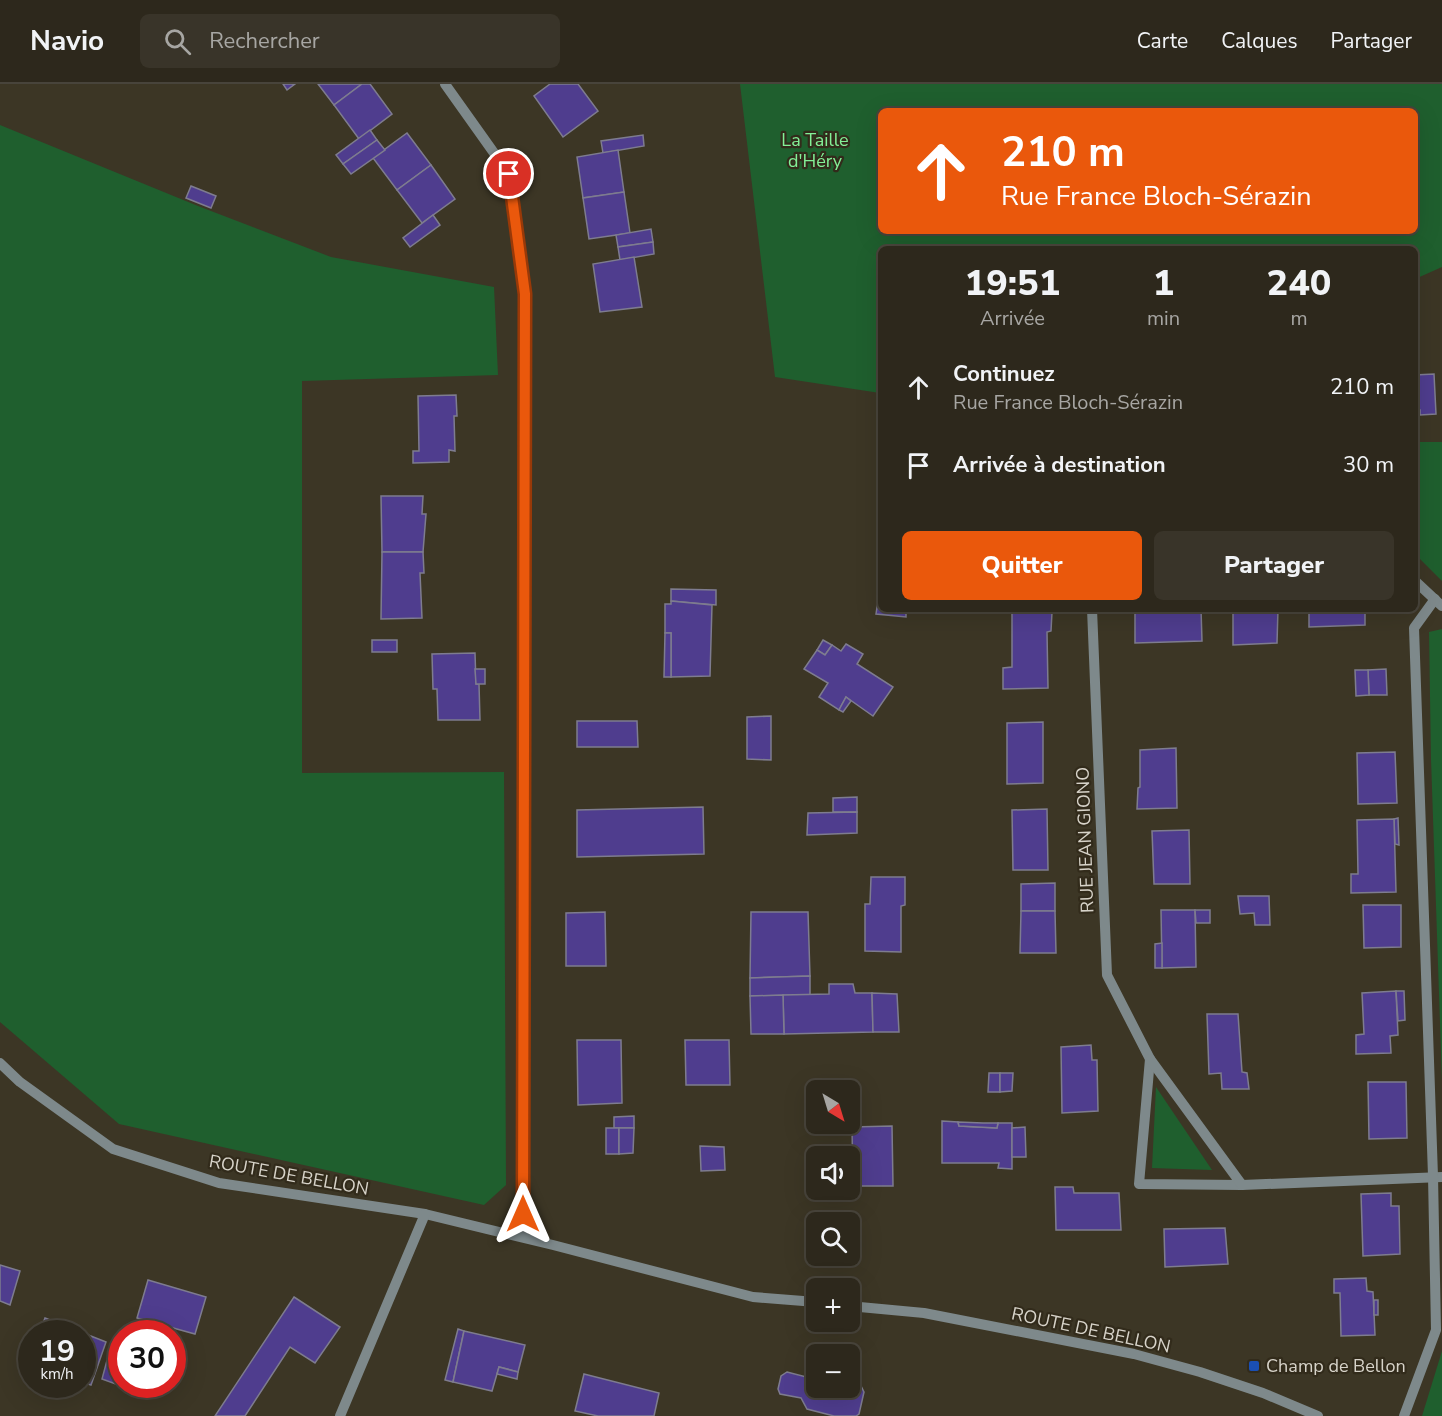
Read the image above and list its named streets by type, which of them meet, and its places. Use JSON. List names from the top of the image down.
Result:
{
  "streets": {
    "street": ["RUE JEAN GIONO", "ROUTE DE BELLON"]
  },
  "parks": ["La Taille d'Héry"],
  "places": {
    "transit": ["Champ de Bellon"]
  },
  "north": "bottom right",
  "page": {
    "header": "Navio",
    "search": "Rechercher",
    "nav": ["Carte", "Calques", "Partager"],
    "turn": ["210 m", "Rue France Bloch-Sérazin"],
    "eta": [
      "19:51",
      "Arrivée",
      "1",
      "min",
      "240",
      "m"
    ],
    "list": [
      {
        "name": "Continuez",
        "note": "Rue France Bloch-Sérazin",
        "value": "210 m"
      },
      {
        "name": "Arrivée à destination",
        "value": "30 m"
      }
    ],
    "buttons": ["Quitter", "Partager"],
    "map_buttons": ["+", "−"],
    "speed": "19 km/h",
    "limit": "30"
  }
}
